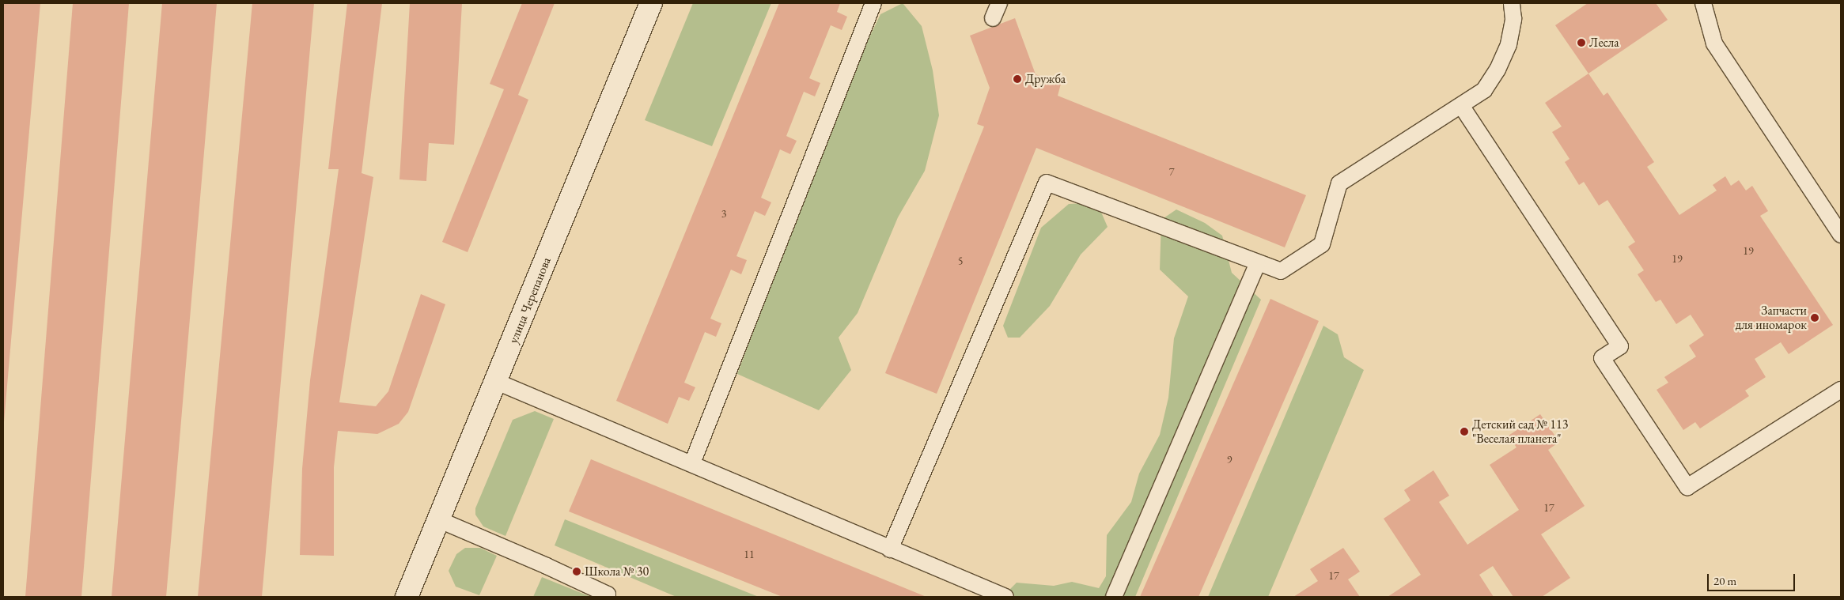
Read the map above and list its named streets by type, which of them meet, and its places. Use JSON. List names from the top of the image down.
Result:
{
  "streets": {
    "main road": ["улица Черепанова"]
  },
  "places": [
    "Лесла",
    "Дружба",
    "Запчасти для иномарок",
    "Детский сад № 113 \"Веселая планета\"",
    "Школа № 30"
  ],
  "house_numbers": [
    "7",
    "3",
    "19",
    "19",
    "5",
    "9",
    "17",
    "11",
    "17"
  ],
  "scale_bar": "20 m"
}
